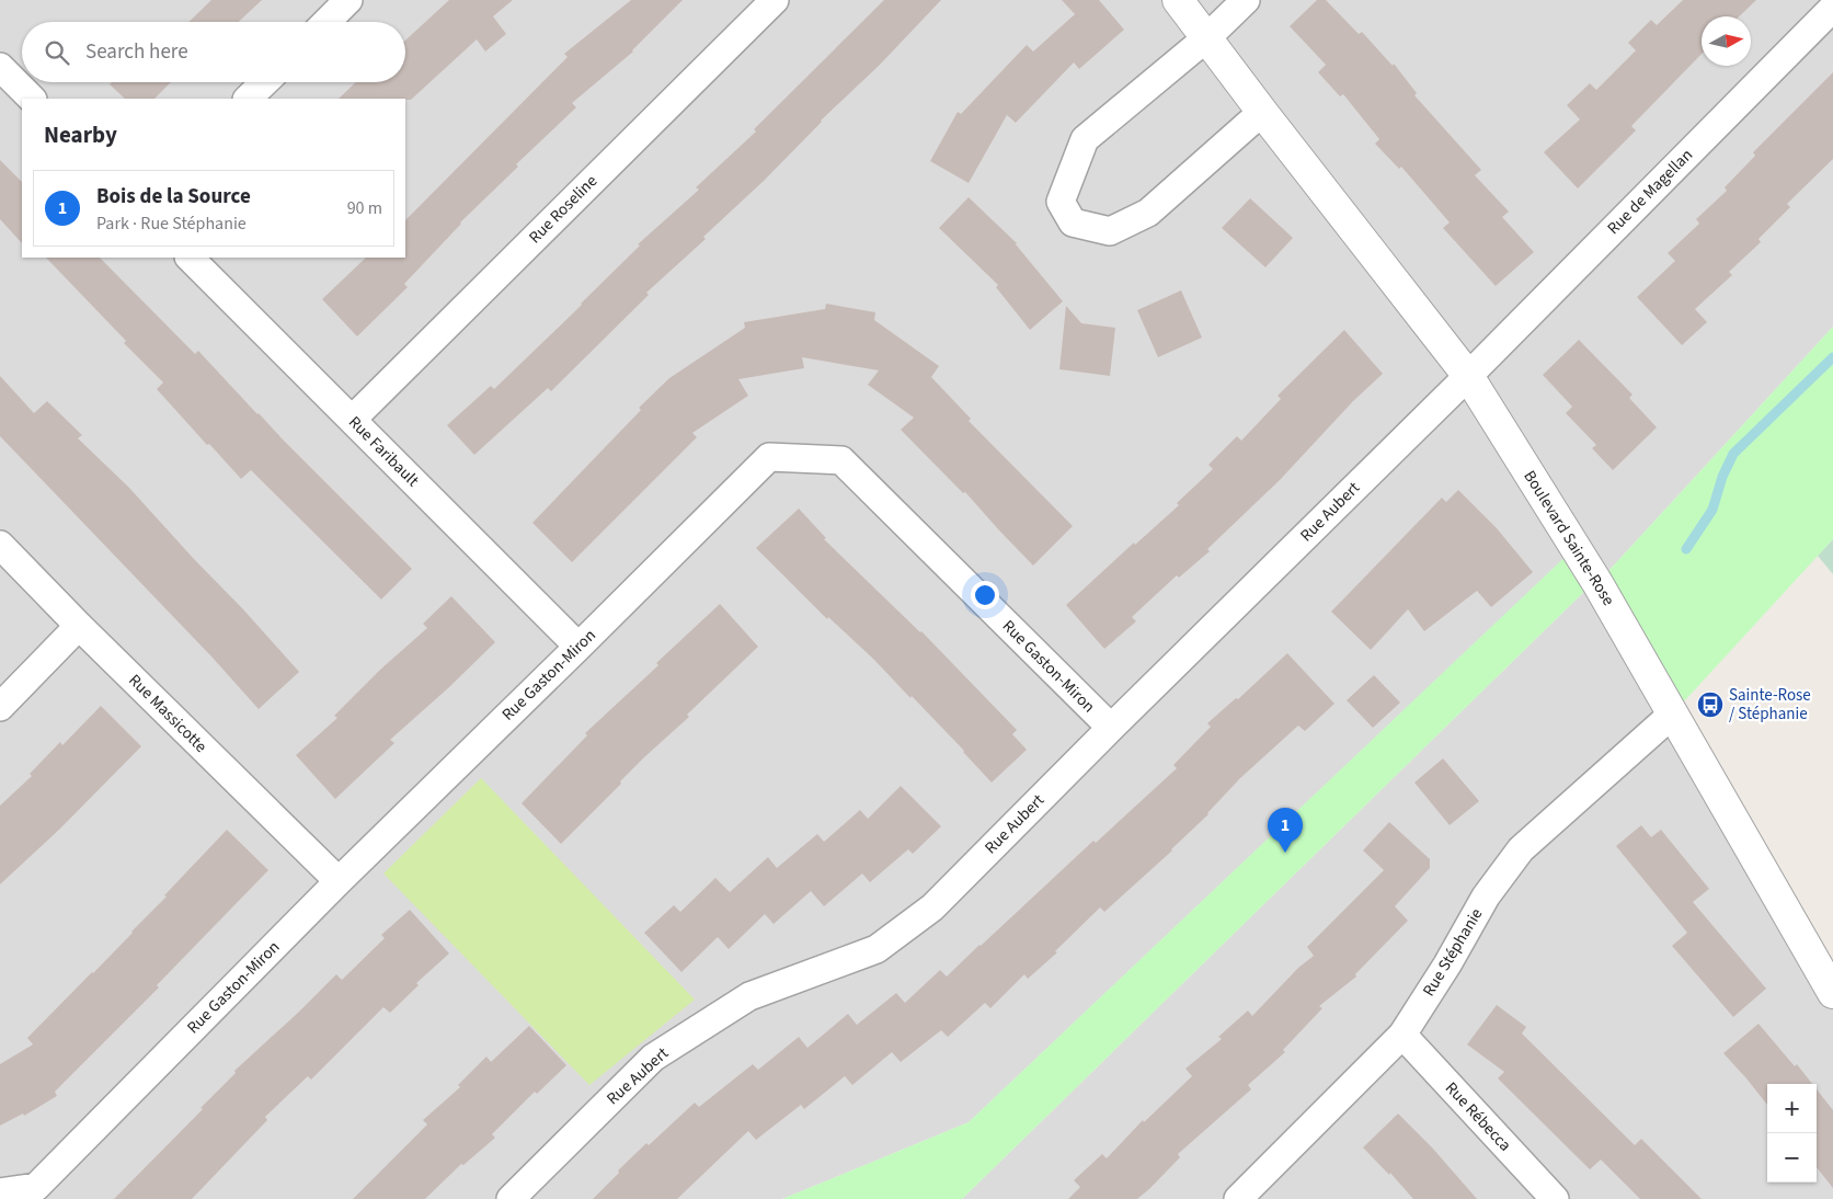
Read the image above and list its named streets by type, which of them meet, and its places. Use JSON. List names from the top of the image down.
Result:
{
  "streets": {
    "street": [
      "Rue de Magellan",
      "Rue Roseline",
      "Rue Faribault",
      "Rue Aubert",
      "Boulevard Sainte-Rose",
      "Rue Gaston-Miron",
      "Rue Massicotte",
      "Rue Stéphanie",
      "Rue Rébecca"
    ]
  },
  "crossings": [
    ["Rue de Magellan", "Rue Aubert"],
    ["Rue de Magellan", "Boulevard Sainte-Rose"],
    ["Rue Roseline", "Rue Faribault"],
    ["Rue Faribault", "Rue Gaston-Miron"],
    ["Rue Aubert", "Boulevard Sainte-Rose"],
    ["Rue Aubert", "Rue Gaston-Miron"],
    ["Boulevard Sainte-Rose", "Rue Stéphanie"],
    ["Rue Gaston-Miron", "Rue Massicotte"],
    ["Rue Stéphanie", "Rue Rébecca"]
  ],
  "places": {
    "bus stop": ["Sainte-Rose / Stéphanie"]
  },
  "north": "right",
  "page": {
    "search": "Search here",
    "heading": "Nearby",
    "list": [
      {
        "mark": "1",
        "name": "Bois de la Source",
        "note": "Park · Rue Stéphanie",
        "value": "90 m"
      }
    ],
    "pins": "1",
    "map_buttons": ["+", "−"]
  }
}
